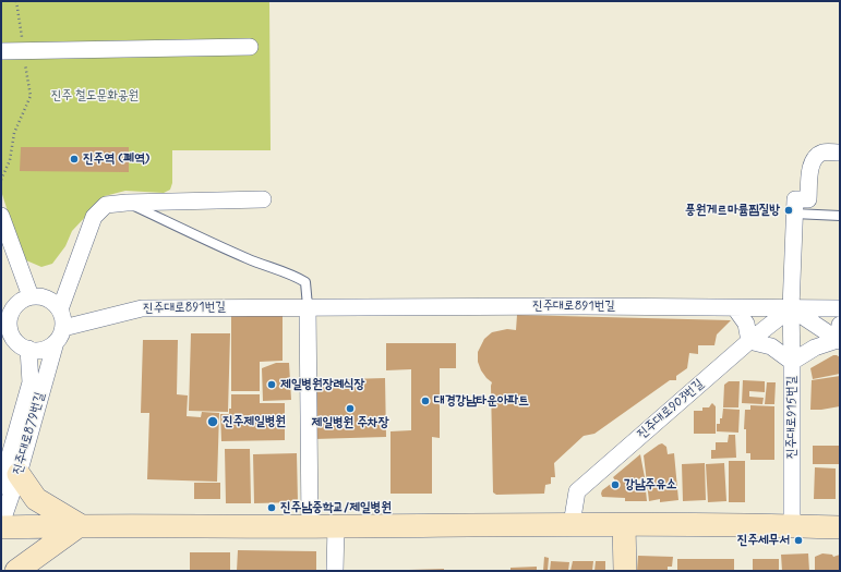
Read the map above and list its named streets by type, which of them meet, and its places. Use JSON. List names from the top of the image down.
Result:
{
  "streets": {
    "street": [
      "진주대로891번길",
      "진주대로903번길",
      "진주대로915번길",
      "진주대로879번길"
    ]
  },
  "crossings": [
    ["진주대로891번길", "진주대로903번길"],
    ["진주대로891번길", "진주대로915번길"],
    ["진주대로891번길", "진주대로879번길"],
    ["진주대로903번길", "진주대로915번길"]
  ],
  "parks": ["진주 철도문화공원"],
  "places": [
    "진주역 (폐역)",
    "풍원게르마륨찜질방",
    "제일병원장례식장",
    "대경강남타운아파트",
    "제일병원 주차장",
    "진주제일병원",
    "강남주유소",
    "진주남중학교/제일병원",
    "진주세무서"
  ]
}
